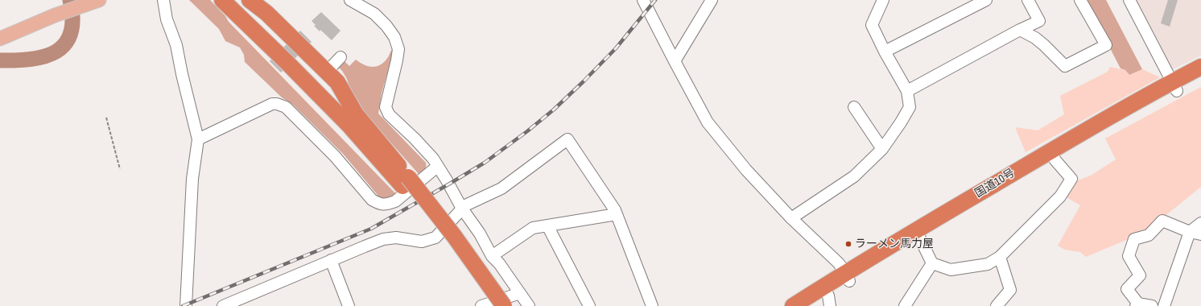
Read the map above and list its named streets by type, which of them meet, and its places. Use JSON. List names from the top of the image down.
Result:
{
  "streets": {
    "highway": ["国道10号"]
  },
  "places": ["ラーメン馬力屋"]
}
